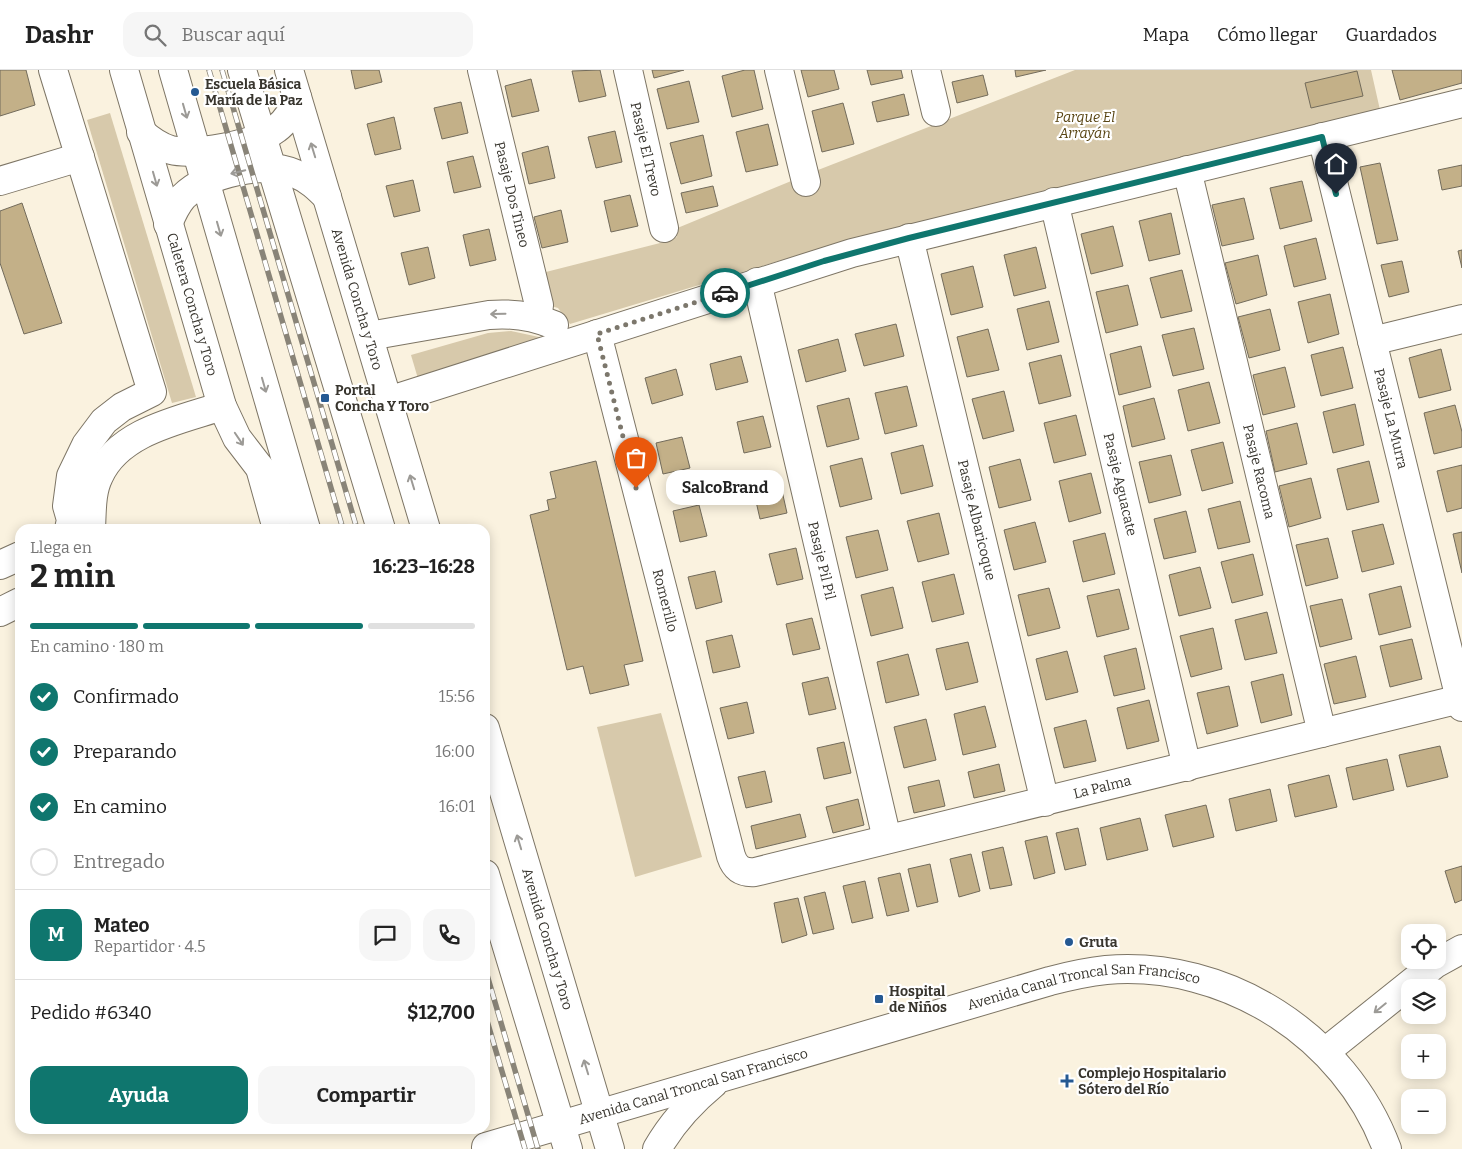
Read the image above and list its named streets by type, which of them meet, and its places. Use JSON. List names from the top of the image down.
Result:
{
  "streets": {
    "street": [
      "Pasaje El Trevo",
      "Pasaje Dos Tineo",
      "Avenida Concha y Toro",
      "Caletera Concha y Toro",
      "Pasaje La Murra",
      "Pasaje Racoma",
      "Pasaje Aguacate",
      "Pasaje Albaricoque",
      "Pasaje Pil Pil",
      "Romerillo",
      "La Palma",
      "Avenida Canal Troncal San Francisco"
    ]
  },
  "crossings": [
    ["Avenida Concha y Toro", "Avenida Canal Troncal San Francisco"],
    ["Pasaje La Murra", "La Palma"],
    ["Pasaje Racoma", "La Palma"],
    ["Pasaje Aguacate", "La Palma"],
    ["Pasaje Albaricoque", "La Palma"],
    ["Pasaje Pil Pil", "La Palma"],
    ["Romerillo", "La Palma"]
  ],
  "parks": ["Parque El Arrayán"],
  "places": {
    "other": ["Escuela Básica María de la Paz", "SalcoBrand", "Gruta"],
    "transit": ["Portal Concha Y Toro", "Hospital de Niños"],
    "health": ["Complejo Hospitalario Sótero del Río"]
  },
  "page": {
    "header": "Dashr",
    "search": "Buscar aquí",
    "nav": ["Mapa", "Cómo llegar", "Guardados"],
    "bubble": "SalcoBrand",
    "heading": ["2 min", "Llega en", "16:23–16:28"],
    "panel": [
      "Mateo",
      "Repartidor · 4.5",
      "Pedido #6340",
      "$12,700"
    ],
    "bar": "En camino · 180 m",
    "list": [
      ["Confirmado", "15:56"],
      ["Preparando", "16:00"],
      ["En camino", "16:01"],
      "Entregado"
    ],
    "round": "M",
    "map_buttons": ["+", "−"],
    "buttons": ["Ayuda", "Compartir"]
  }
}
